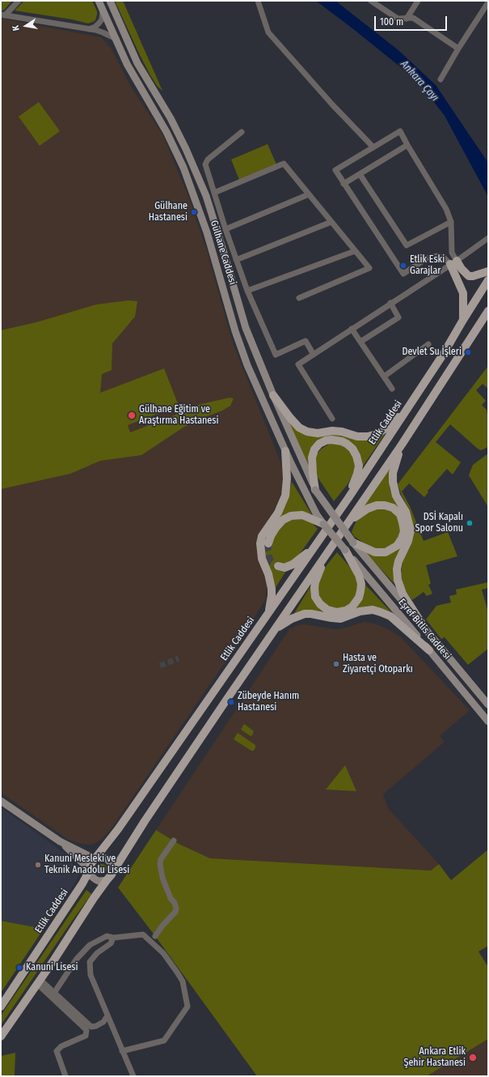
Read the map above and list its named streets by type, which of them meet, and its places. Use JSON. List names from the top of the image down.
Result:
{
  "streets": {
    "main road": ["Gülhane Caddesi", "Etlik Caddesi", "Eşref Bitlis Caddesi"]
  },
  "crossings": [
    ["Gülhane Caddesi", "Eşref Bitlis Caddesi"]
  ],
  "water": ["Ankara Çayı"],
  "places": [
    "Gülhane Hastanesi",
    "Etlik Eski Garajlar",
    "Devlet Su İşleri",
    "Gülhane Eğitim ve Araştırma Hastanesi",
    "DSİ Kapalı Spor Salonu",
    "Hasta ve Ziyaretçi Otoparkı",
    "Zübeyde Hanım Hastanesi",
    "Kanuni Mesleki ve Teknik Anadolu Lisesi",
    "Kanuni Lisesi",
    "Ankara Etlik Şehir Hastanesi"
  ],
  "scale_bar": "100 m",
  "north": "left"
}
